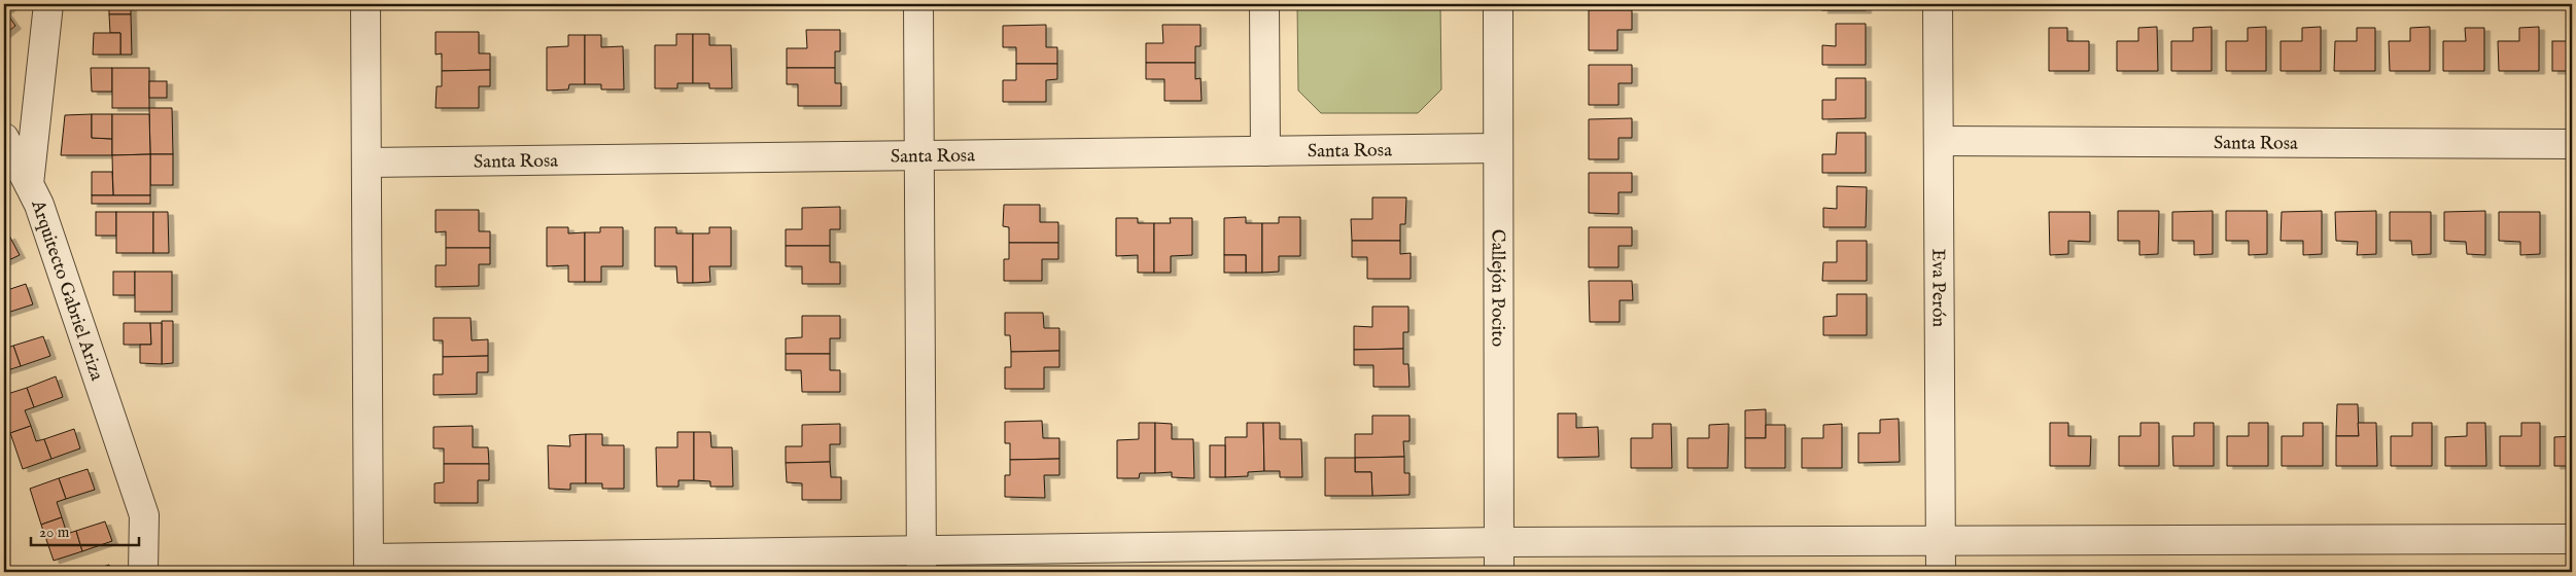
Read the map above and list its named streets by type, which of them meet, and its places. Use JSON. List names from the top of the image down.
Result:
{
  "streets": {
    "street": [
      "Santa Rosa",
      "Callejón Pocito",
      "Eva Perón",
      "Arquitecto Gabriel Ariza"
    ]
  },
  "crossings": [
    ["Santa Rosa", "Callejón Pocito"],
    ["Santa Rosa", "Eva Perón"]
  ],
  "scale_bar": "20 m"
}
